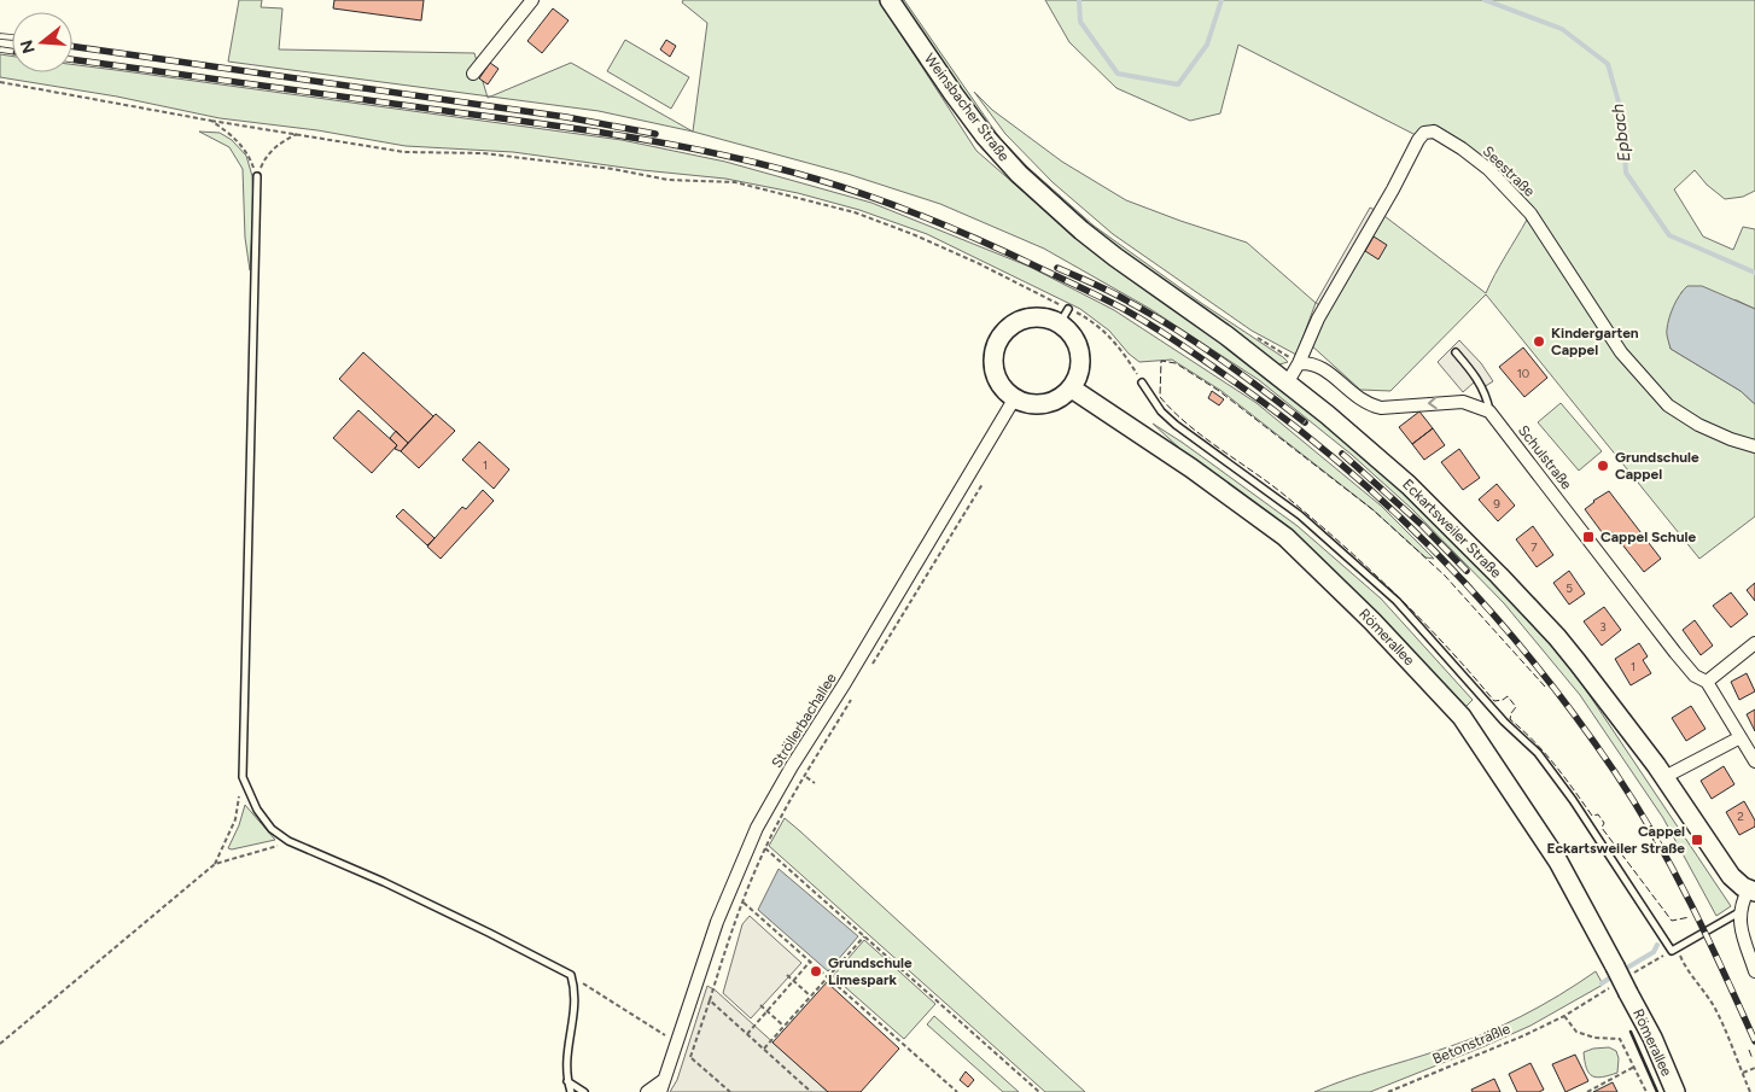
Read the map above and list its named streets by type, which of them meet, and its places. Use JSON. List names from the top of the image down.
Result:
{
  "streets": {
    "street": [
      "Weinsbacher Straße",
      "Seestraße",
      "Schulstraße",
      "Eckartsweiler Straße",
      "Römerallee",
      "Ströllerbachallee"
    ],
    "path": ["Betonsträßle"]
  },
  "crossings": [
    ["Weinsbacher Straße", "Eckartsweiler Straße"],
    ["Seestraße", "Eckartsweiler Straße"],
    ["Römerallee", "Ströllerbachallee"]
  ],
  "water": ["Epbach"],
  "places": {
    "other": ["Kindergarten Cappel", "Grundschule Cappel", "Grundschule Limespark"],
    "transit": ["Cappel Schule", "Cappel Eckartsweiler Straße"]
  },
  "house_numbers": [
    "10",
    "1",
    "9",
    "7",
    "5",
    "3",
    "1",
    "2"
  ],
  "north": "left"
}
